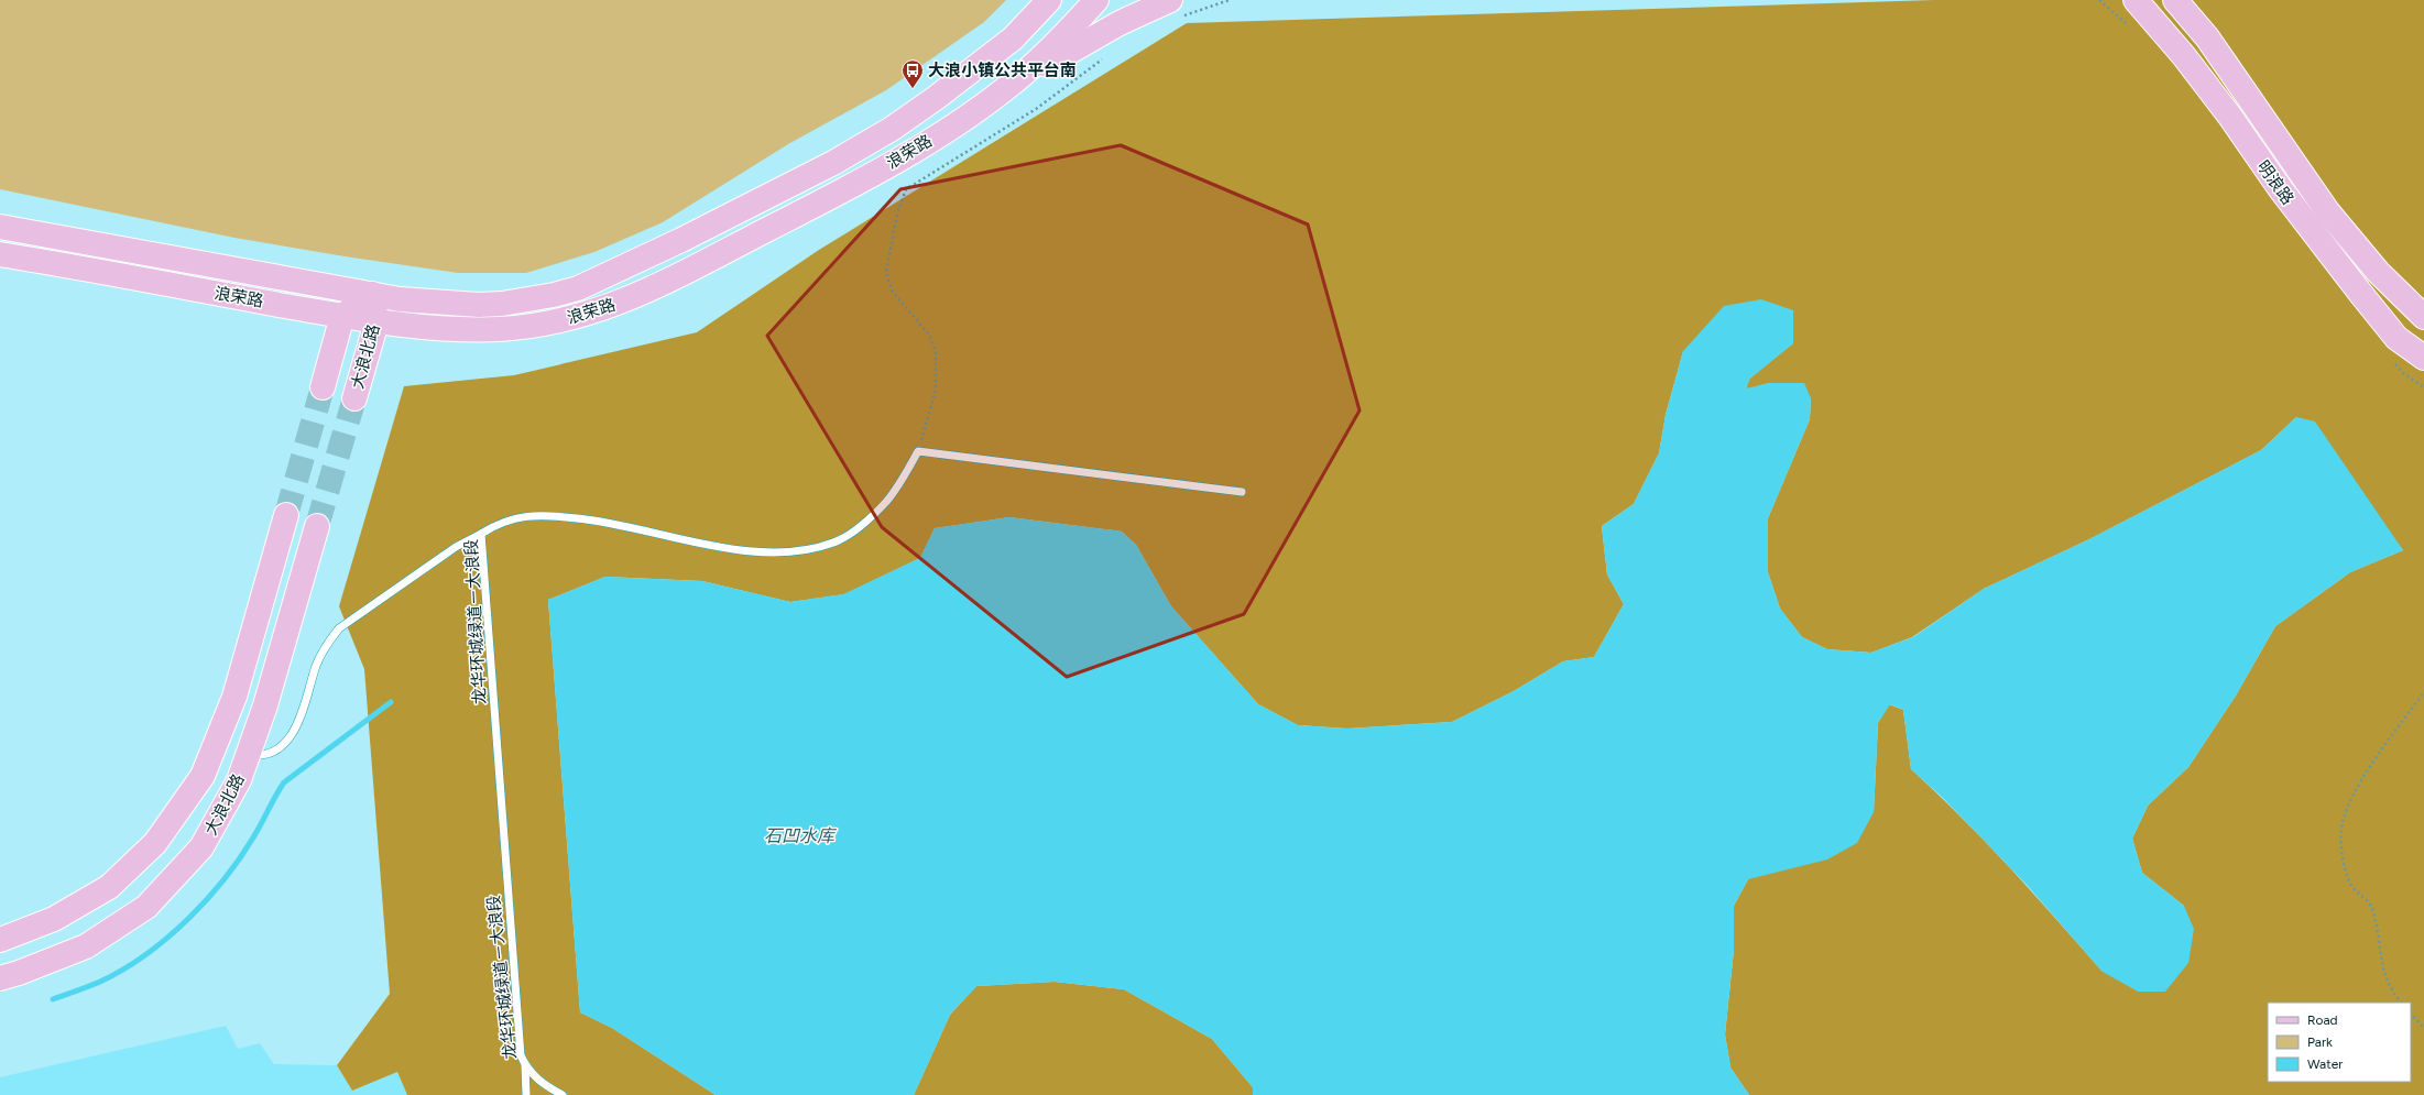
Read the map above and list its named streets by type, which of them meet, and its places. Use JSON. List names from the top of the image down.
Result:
{
  "streets": {
    "main road": ["浪荣路", "明浪路", "大浪北路"],
    "lane": ["龙华环城绿道－大浪段"]
  },
  "crossings": [
    ["浪荣路", "大浪北路"]
  ],
  "water": ["石凹水库"],
  "places": {
    "bus stop": ["大浪小镇公共平台南"]
  },
  "legend": ["Road", "Park", "Water"]
}
